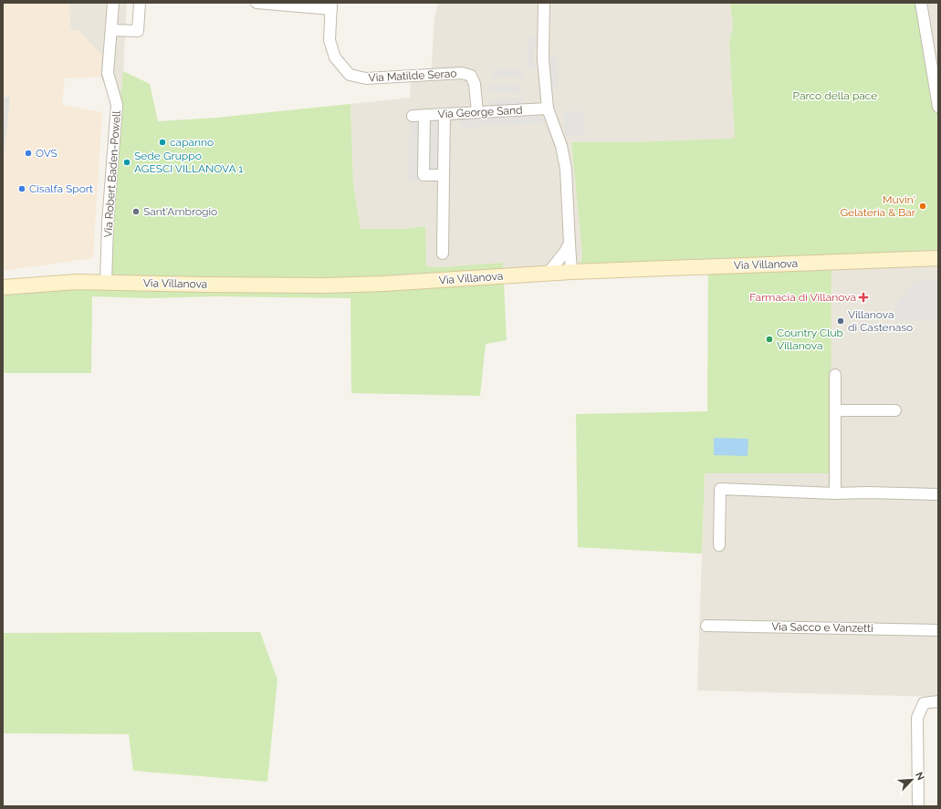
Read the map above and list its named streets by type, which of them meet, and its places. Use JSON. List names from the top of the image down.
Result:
{
  "streets": {
    "main road": ["Via Villanova"],
    "street": [
      "Via Matilde Serao",
      "Via George Sand",
      "Via Robert Baden-Powell",
      "Via Sacco e Vanzetti"
    ]
  },
  "crossings": [
    ["Via Matilde Serao", "Via George Sand"],
    ["Via Robert Baden-Powell", "Via Villanova"]
  ],
  "parks": ["Parco della pace"],
  "places": {
    "other": [
      "capanno",
      "OVS",
      "Sede Gruppo AGESCI VILLANOVA 1",
      "Cisalfa Sport",
      "Muvin' Gelateria & Bar",
      "Sant'Ambrogio",
      "Villanova di Castenaso",
      "Country Club Villanova"
    ],
    "health": ["Farmacia di Villanova"]
  },
  "north": "top right"
}
